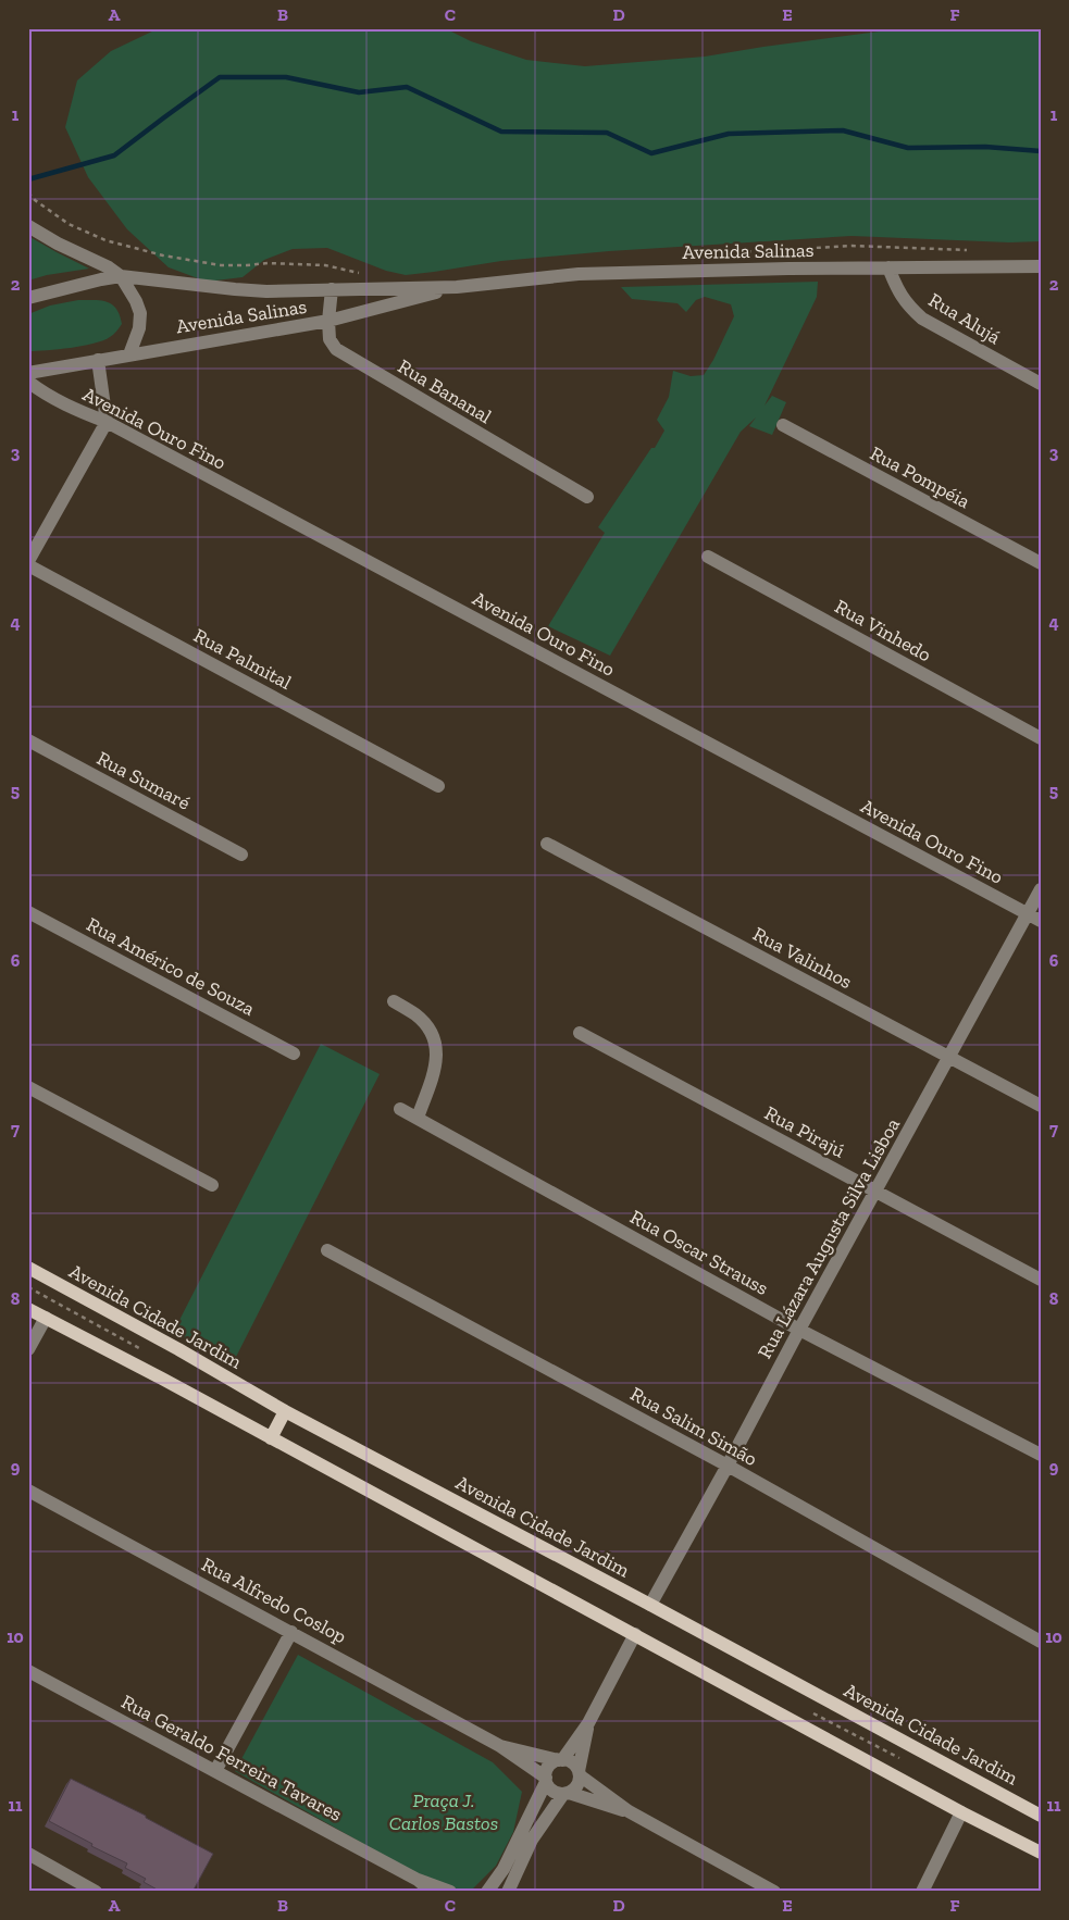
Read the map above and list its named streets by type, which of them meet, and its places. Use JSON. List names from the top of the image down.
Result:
{
  "streets": {
    "main road": ["Avenida Cidade Jardim"],
    "street": [
      "Avenida Salinas",
      "Rua Alujá",
      "Rua Bananal",
      "Avenida Ouro Fino",
      "Rua Pompéia",
      "Rua Vinhedo",
      "Rua Palmital",
      "Rua Sumaré",
      "Rua Valinhos",
      "Rua Américo de Souza",
      "Rua Pirajú",
      "Rua Lázara Augusta Silva Lisboa",
      "Rua Oscar Strauss",
      "Rua Salim Simão",
      "Rua Alfredo Coslop",
      "Rua Geraldo Ferreira Tavares"
    ]
  },
  "crossings": [
    ["Avenida Salinas", "Rua Alujá"],
    ["Avenida Salinas", "Rua Bananal"],
    ["Avenida Ouro Fino", "Rua Lázara Augusta Silva Lisboa"],
    ["Rua Valinhos", "Rua Lázara Augusta Silva Lisboa"],
    ["Rua Pirajú", "Rua Lázara Augusta Silva Lisboa"],
    ["Rua Lázara Augusta Silva Lisboa", "Rua Oscar Strauss"],
    ["Rua Lázara Augusta Silva Lisboa", "Avenida Cidade Jardim"],
    ["Rua Lázara Augusta Silva Lisboa", "Rua Salim Simão"]
  ],
  "parks": ["Praça J. Carlos Bastos"],
  "grid": {
    "columns": [
      "A",
      "B",
      "C",
      "D",
      "E",
      "F"
    ],
    "rows": [
      "1",
      "2",
      "3",
      "4",
      "5",
      "6",
      "7",
      "8",
      "9",
      "10",
      "11"
    ]
  }
}
